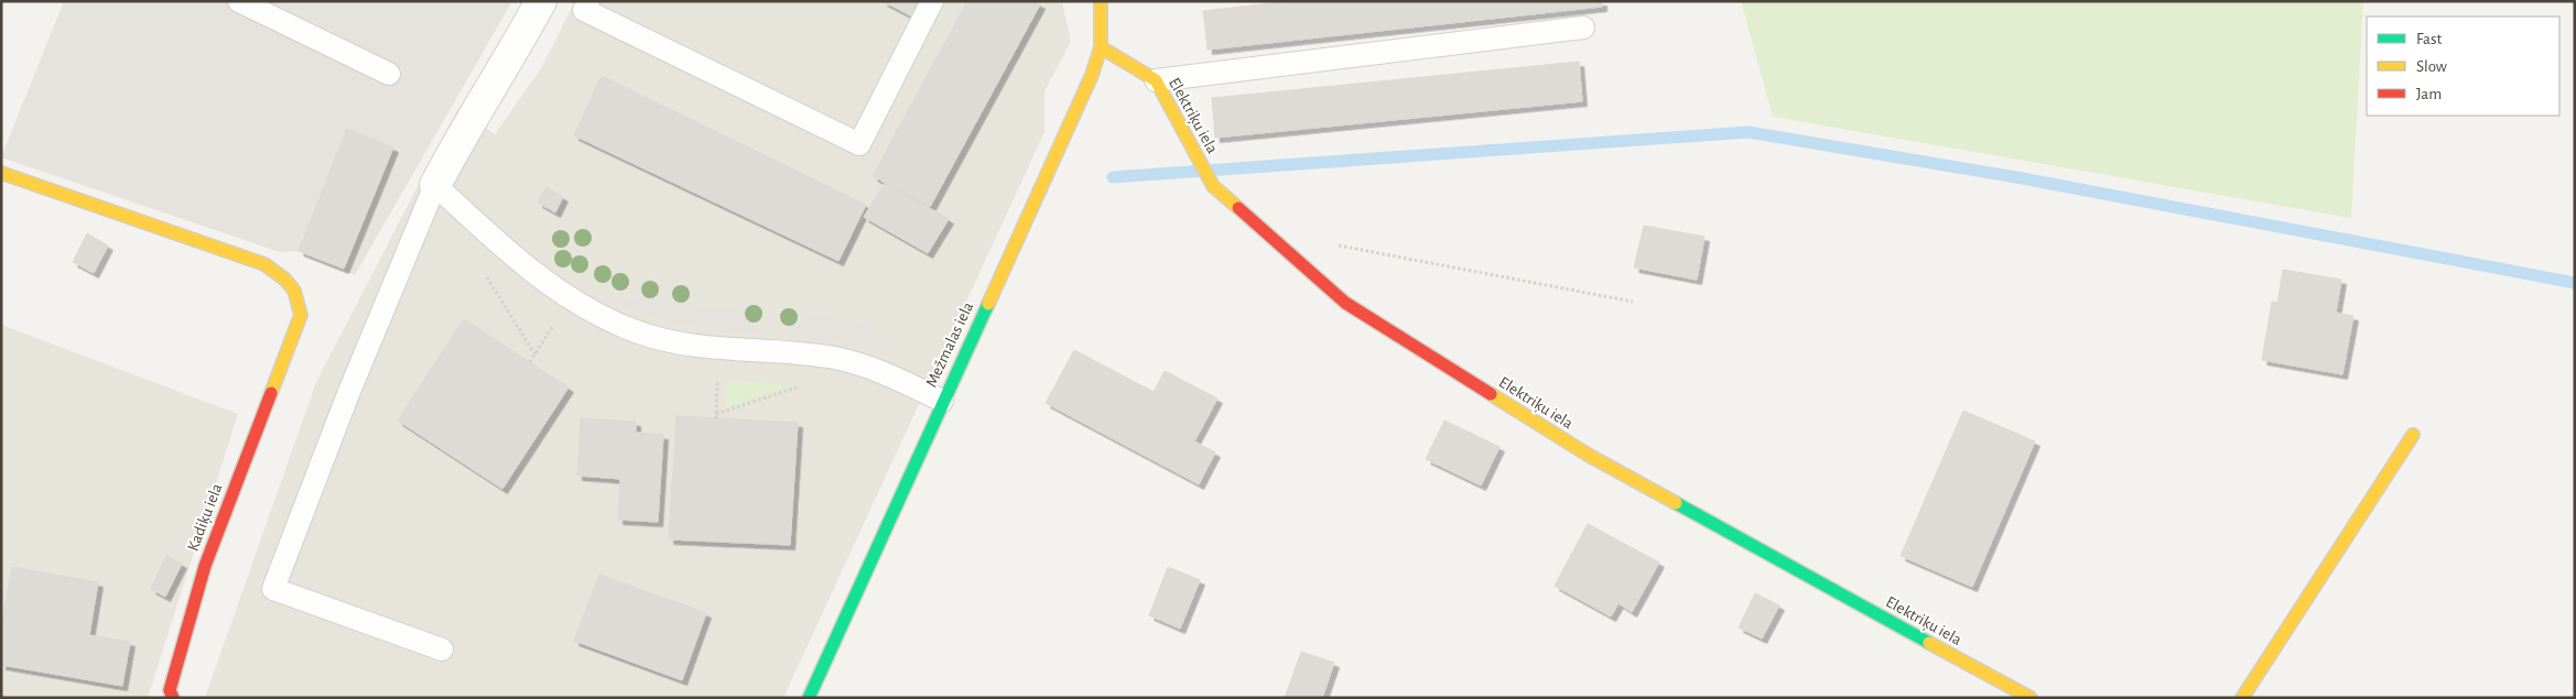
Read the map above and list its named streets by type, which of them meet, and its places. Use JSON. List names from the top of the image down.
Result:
{
  "streets": {
    "street": ["Elektriķu iela", "Mežmalas iela", "Kadiķu iela"]
  },
  "crossings": [
    ["Elektriķu iela", "Mežmalas iela"]
  ],
  "legend": ["Fast", "Slow", "Jam"]
}
